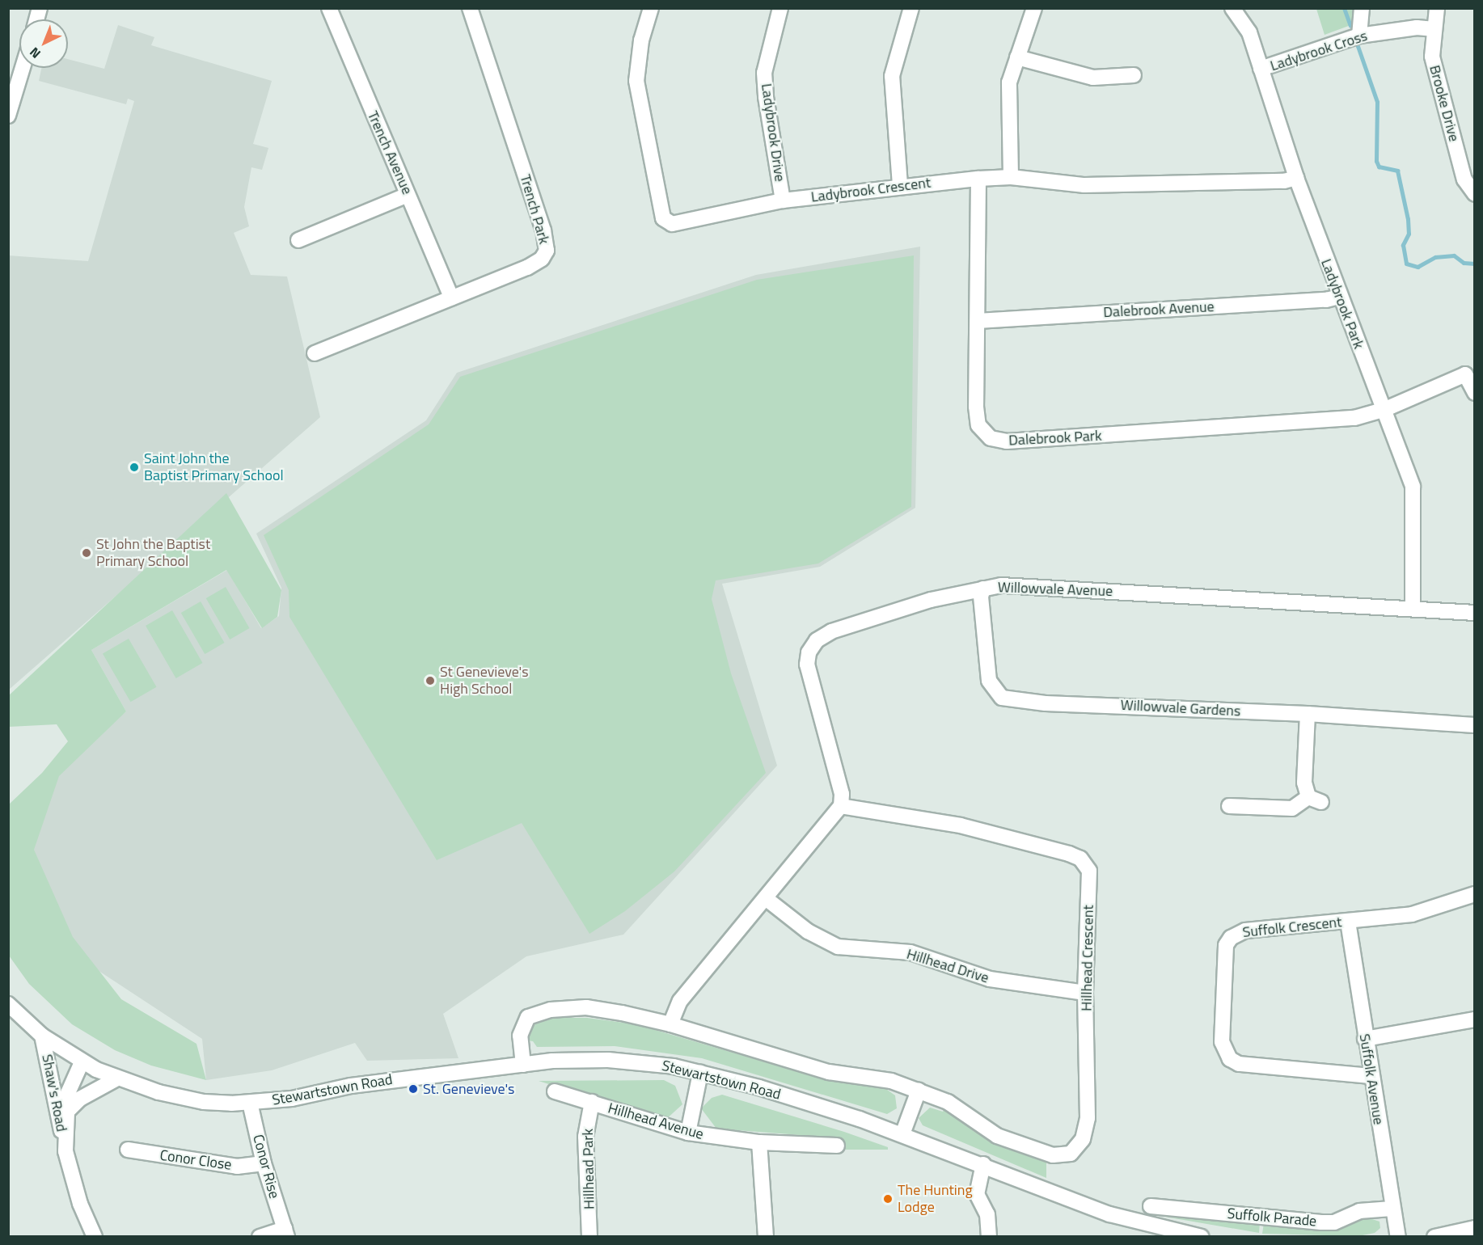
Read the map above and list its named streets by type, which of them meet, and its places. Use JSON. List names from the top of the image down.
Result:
{
  "streets": {
    "street": [
      "Ladybrook Cross",
      "Brooke Drive",
      "Ladybrook Drive",
      "Trench Avenue",
      "Ladybrook Crescent",
      "Trench Park",
      "Ladybrook Park",
      "Dalebrook Avenue",
      "Dalebrook Park",
      "Willowvale Avenue",
      "Willowvale Gardens",
      "Suffolk Crescent",
      "Hillhead Crescent",
      "Hillhead Drive",
      "Suffolk Avenue",
      "Stewartstown Road",
      "Shaw's Road",
      "Hillhead Avenue",
      "Conor Close",
      "Conor Rise",
      "Hillhead Park",
      "Suffolk Parade"
    ]
  },
  "crossings": [
    ["Ladybrook Cross", "Brooke Drive"],
    ["Ladybrook Cross", "Ladybrook Park"],
    ["Ladybrook Drive", "Ladybrook Crescent"],
    ["Trench Avenue", "Trench Park"],
    ["Ladybrook Crescent", "Ladybrook Park"],
    ["Ladybrook Crescent", "Dalebrook Park"],
    ["Ladybrook Park", "Dalebrook Avenue"],
    ["Ladybrook Park", "Dalebrook Park"],
    ["Ladybrook Park", "Willowvale Avenue"],
    ["Dalebrook Avenue", "Dalebrook Park"],
    ["Willowvale Avenue", "Willowvale Gardens"],
    ["Willowvale Avenue", "Hillhead Crescent"],
    ["Suffolk Crescent", "Suffolk Avenue"],
    ["Hillhead Crescent", "Hillhead Drive"],
    ["Hillhead Crescent", "Stewartstown Road"],
    ["Suffolk Avenue", "Suffolk Parade"],
    ["Stewartstown Road", "Shaw's Road"],
    ["Stewartstown Road", "Conor Rise"],
    ["Hillhead Avenue", "Hillhead Park"],
    ["Conor Close", "Conor Rise"]
  ],
  "places": [
    "Saint John the Baptist Primary School",
    "St John the Baptist Primary School",
    "St Genevieve's High School",
    "St. Genevieve's",
    "The Hunting Lodge"
  ],
  "north": "bottom left"
}
